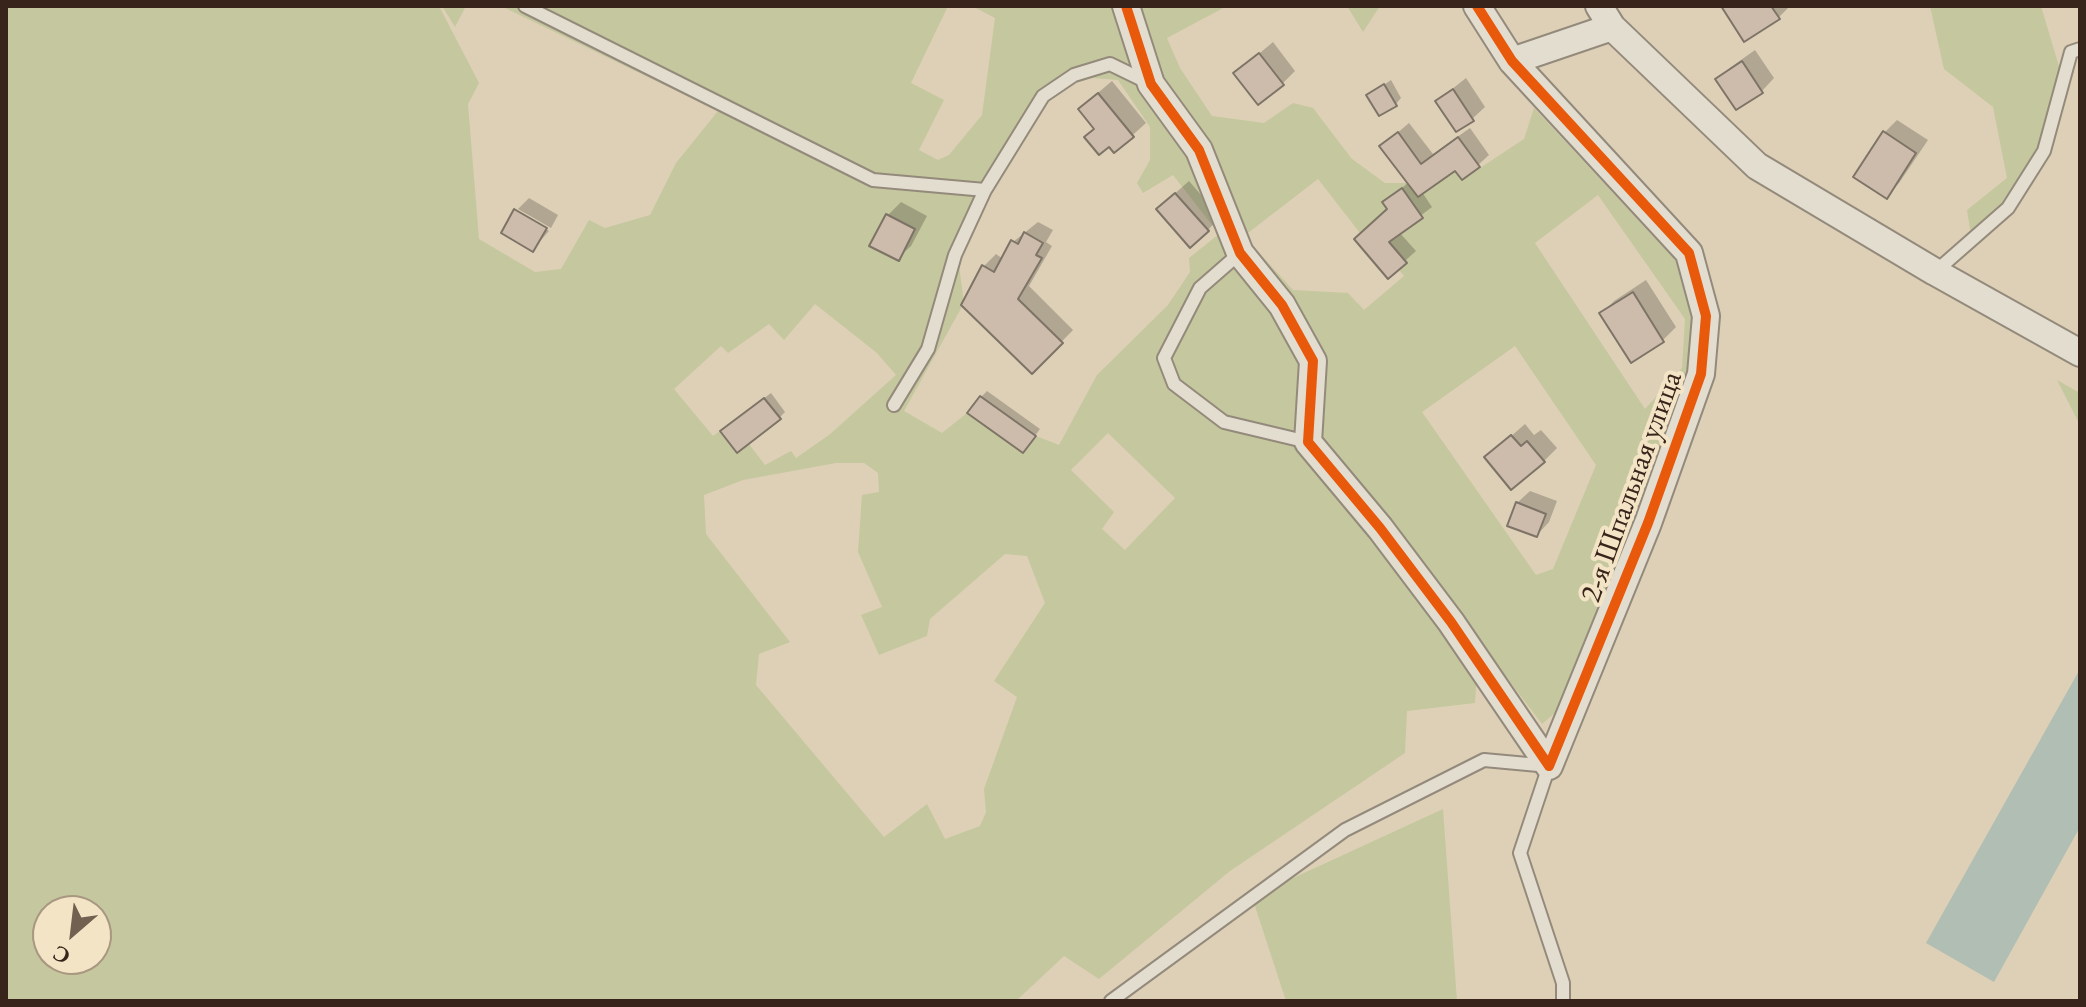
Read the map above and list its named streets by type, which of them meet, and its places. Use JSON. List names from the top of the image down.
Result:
{
  "streets": {
    "street": ["2-я Шпальная улица"]
  },
  "north": "bottom left"
}
